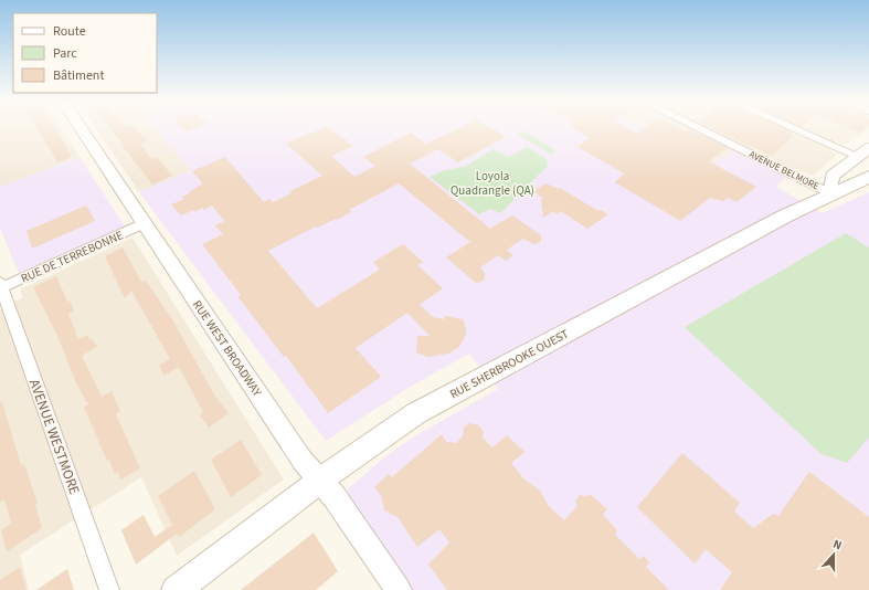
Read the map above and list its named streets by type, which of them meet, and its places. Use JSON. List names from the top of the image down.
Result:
{
  "streets": {
    "main road": ["RUE SHERBROOKE OUEST"],
    "street": [
      "AVENUE BELMORE",
      "RUE DE TERREBONNE",
      "RUE WEST BROADWAY",
      "AVENUE WESTMORE"
    ]
  },
  "crossings": [
    ["AVENUE BELMORE", "RUE SHERBROOKE OUEST"],
    ["RUE DE TERREBONNE", "RUE WEST BROADWAY"],
    ["RUE DE TERREBONNE", "AVENUE WESTMORE"],
    ["RUE WEST BROADWAY", "RUE SHERBROOKE OUEST"]
  ],
  "parks": ["Loyola Quadrangle (QA)"],
  "legend": ["Route", "Parc", "Bâtiment"],
  "north": "top"
}
